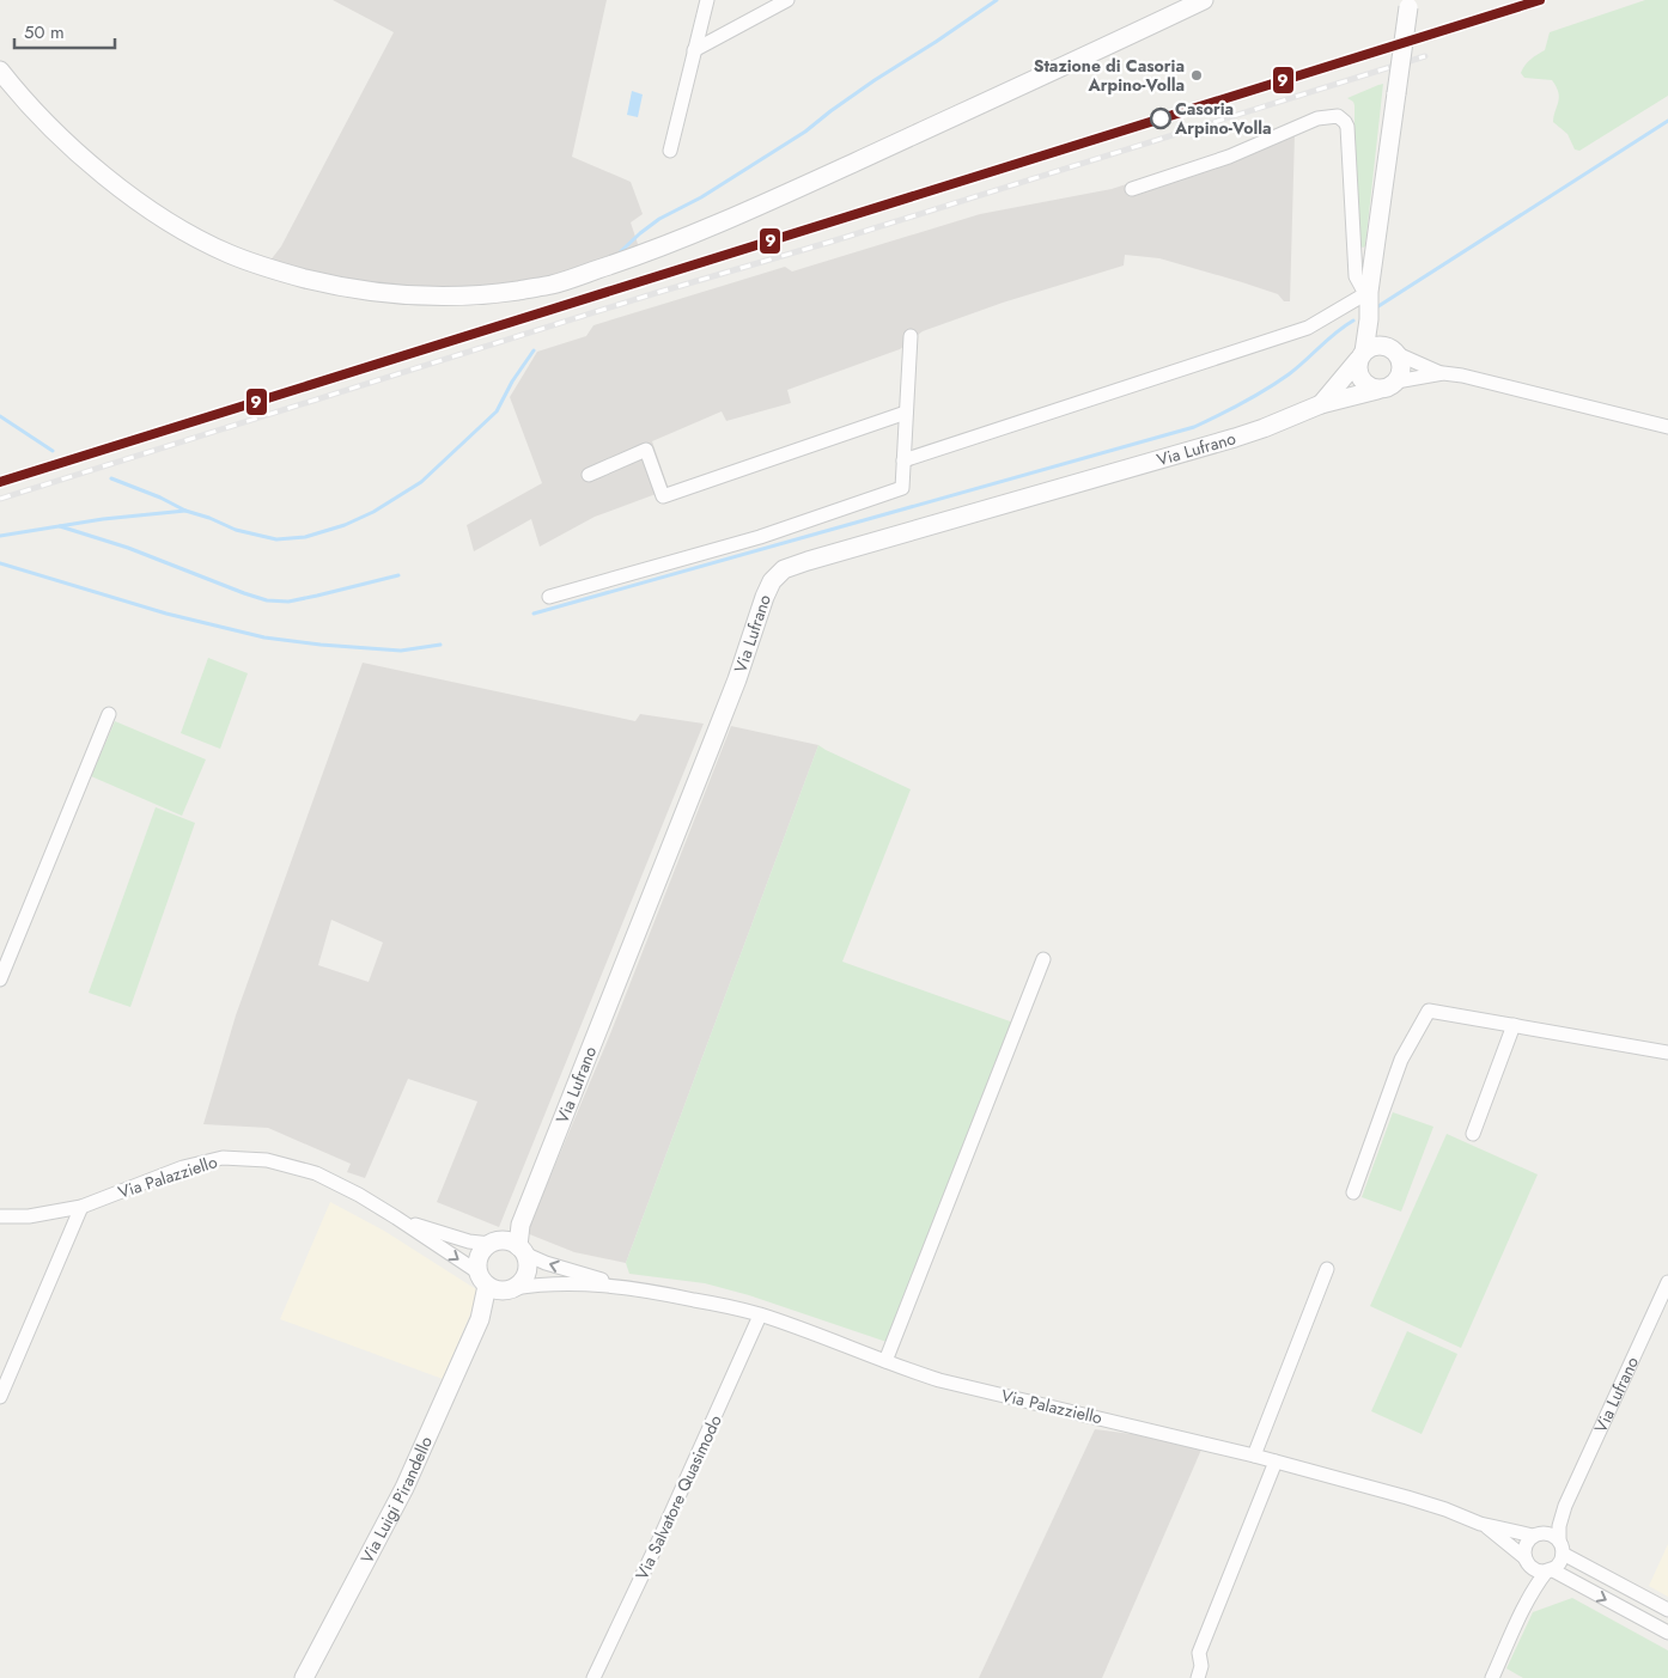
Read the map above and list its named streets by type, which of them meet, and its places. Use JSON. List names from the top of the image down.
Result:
{
  "streets": {
    "street": [
      "Via Lufrano",
      "Via Palazziello",
      "Via Salvatore Quasimodo",
      "Via Luigi Pirandello"
    ]
  },
  "crossings": [
    ["Via Lufrano", "Via Palazziello"],
    ["Via Lufrano", "Via Luigi Pirandello"],
    ["Via Palazziello", "Via Salvatore Quasimodo"],
    ["Via Palazziello", "Via Luigi Pirandello"]
  ],
  "places": ["Stazione di Casoria Arpino-Volla", "Casoria Arpino-Volla"],
  "lines": ["transit line 9"],
  "scale_bar": "50 m"
}
